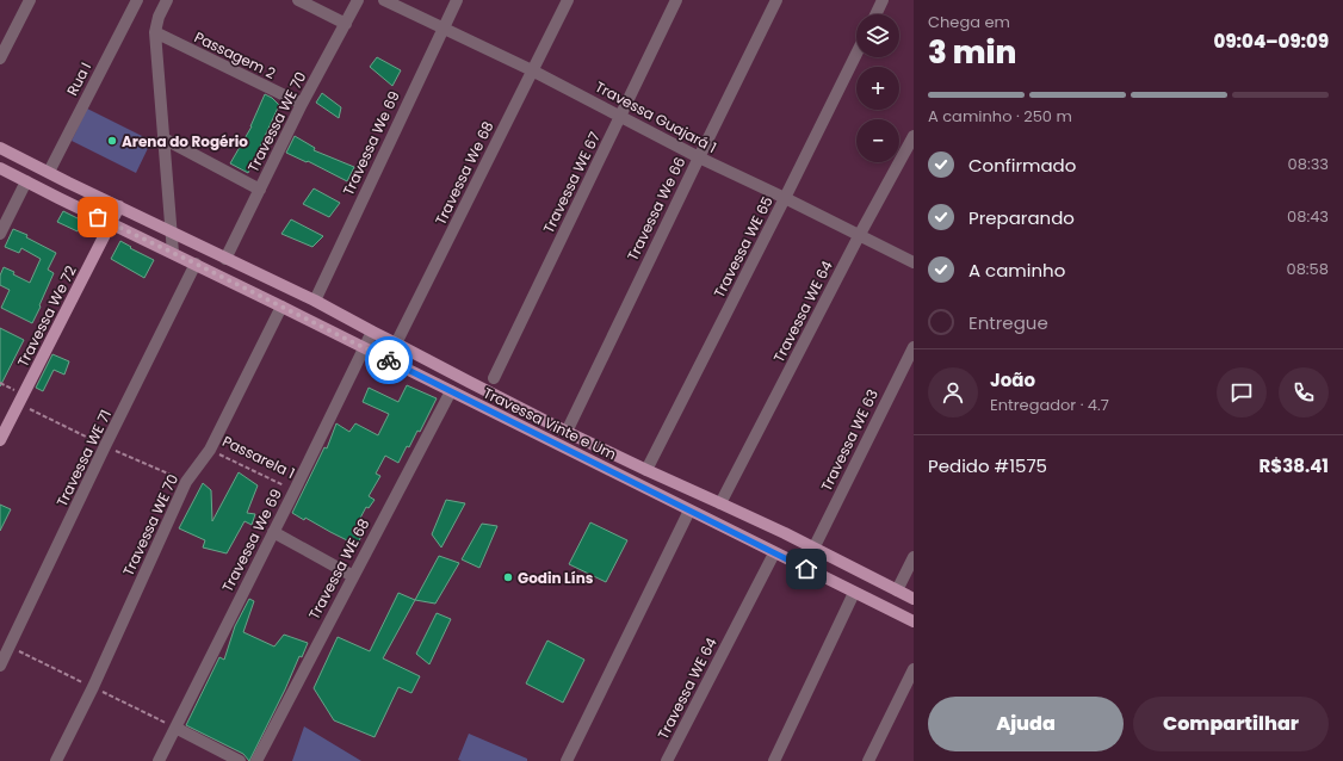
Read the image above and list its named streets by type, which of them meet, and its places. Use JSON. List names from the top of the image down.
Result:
{
  "streets": {
    "main road": ["Travessa We 72", "Travessa Vinte e Um"],
    "street": [
      "Passagem 2",
      "Rua I",
      "Travessa Guajará 1",
      "Travessa WE 70",
      "Travessa We 69",
      "Travessa We 68",
      "Travessa WE 67",
      "Travessa We 66",
      "Travessa WE 65",
      "Travessa WE 64",
      "Travessa WE 63",
      "Travessa WE 71",
      "Travessa WE 68"
    ],
    "path": ["Passarela 1"]
  },
  "crossings": [
    ["Passagem 2", "Travessa WE 70"],
    ["Rua I", "Travessa Vinte e Um"],
    ["Travessa Guajará 1", "Travessa We 69"],
    ["Travessa Guajará 1", "Travessa We 68"],
    ["Travessa Guajará 1", "Travessa WE 67"],
    ["Travessa Guajará 1", "Travessa We 66"],
    ["Travessa Guajará 1", "Travessa WE 65"],
    ["Travessa Guajará 1", "Travessa WE 64"],
    ["Travessa WE 70", "Travessa Vinte e Um"],
    ["Travessa WE 70", "Passarela 1"],
    ["Travessa We 69", "Travessa Vinte e Um"],
    ["Travessa We 69", "Passarela 1"],
    ["Travessa We 68", "Travessa Vinte e Um"],
    ["Travessa We 66", "Travessa Vinte e Um"],
    ["Travessa WE 65", "Travessa Vinte e Um"],
    ["Travessa WE 64", "Travessa Vinte e Um"],
    ["Travessa We 72", "Travessa Vinte e Um"],
    ["Travessa Vinte e Um", "Travessa WE 63"],
    ["Travessa Vinte e Um", "Travessa WE 71"],
    ["Travessa Vinte e Um", "Travessa WE 68"]
  ],
  "places": ["Arena do Rogério", "Godin Líns"],
  "page": {
    "heading": ["3 min", "Chega em", "09:04–09:09"],
    "panel": [
      "João",
      "Entregador · 4.7",
      "Pedido #1575",
      "R$38.41"
    ],
    "map_buttons": ["+", "−"],
    "bar": "A caminho · 250 m",
    "list": [
      ["Confirmado", "08:33"],
      ["Preparando", "08:43"],
      ["A caminho", "08:58"],
      "Entregue"
    ],
    "buttons": ["Ajuda", "Compartilhar"]
  }
}
